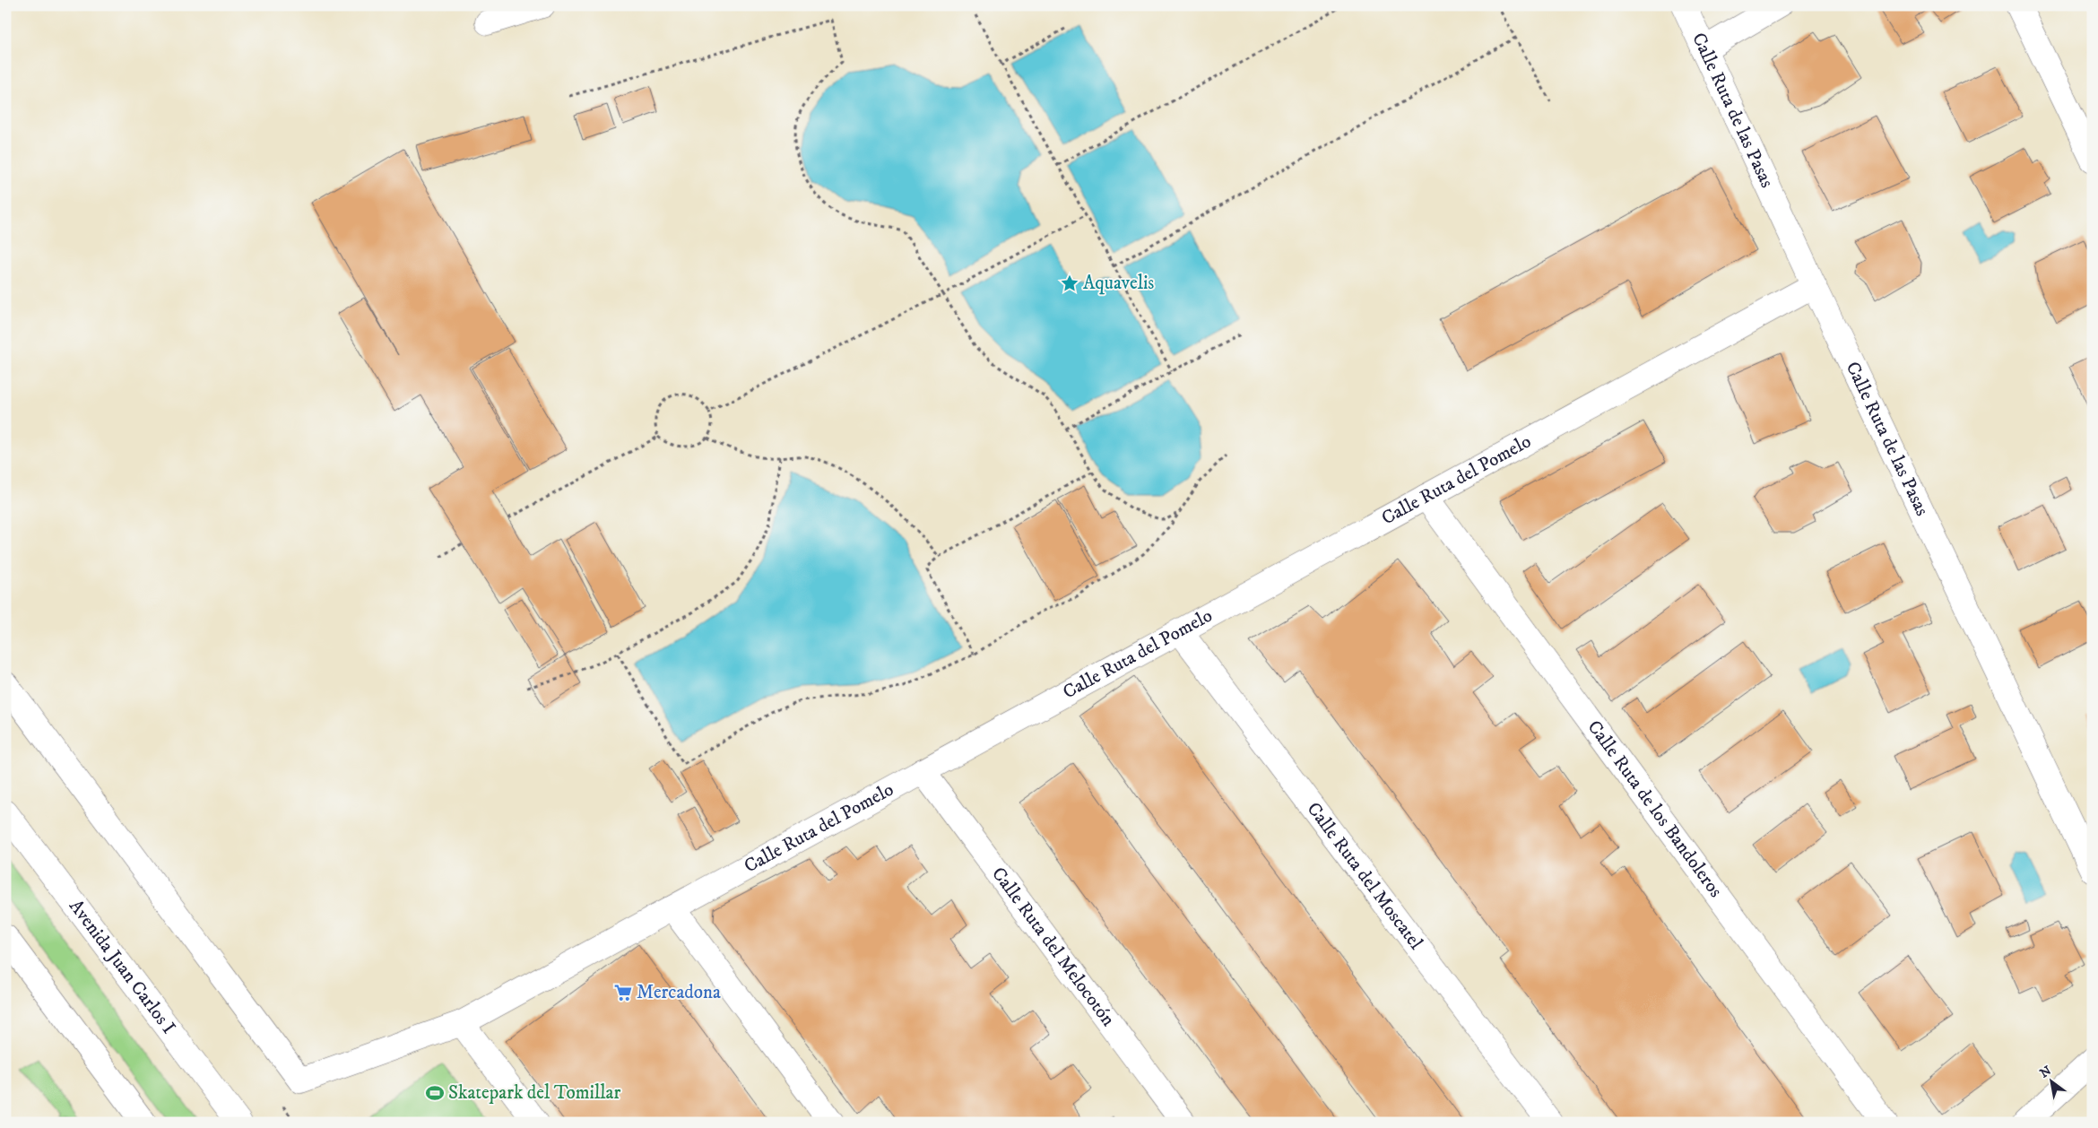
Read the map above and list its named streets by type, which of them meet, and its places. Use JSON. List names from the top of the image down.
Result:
{
  "streets": {
    "street": [
      "Calle Ruta de las Pasas",
      "Calle Ruta del Pomelo",
      "Calle Ruta de los Bandoleros",
      "Calle Ruta del Moscatel",
      "Calle Ruta del Melocotón",
      "Avenida Juan Carlos I"
    ]
  },
  "crossings": [
    ["Calle Ruta de las Pasas", "Calle Ruta del Pomelo"],
    ["Calle Ruta del Pomelo", "Calle Ruta de los Bandoleros"],
    ["Calle Ruta del Pomelo", "Calle Ruta del Moscatel"],
    ["Calle Ruta del Pomelo", "Calle Ruta del Melocotón"]
  ],
  "places": {
    "place": ["Aquavelis"],
    "supermarket": ["Mercadona"],
    "sports": ["Skatepark del Tomillar"]
  },
  "north": "top left"
}
